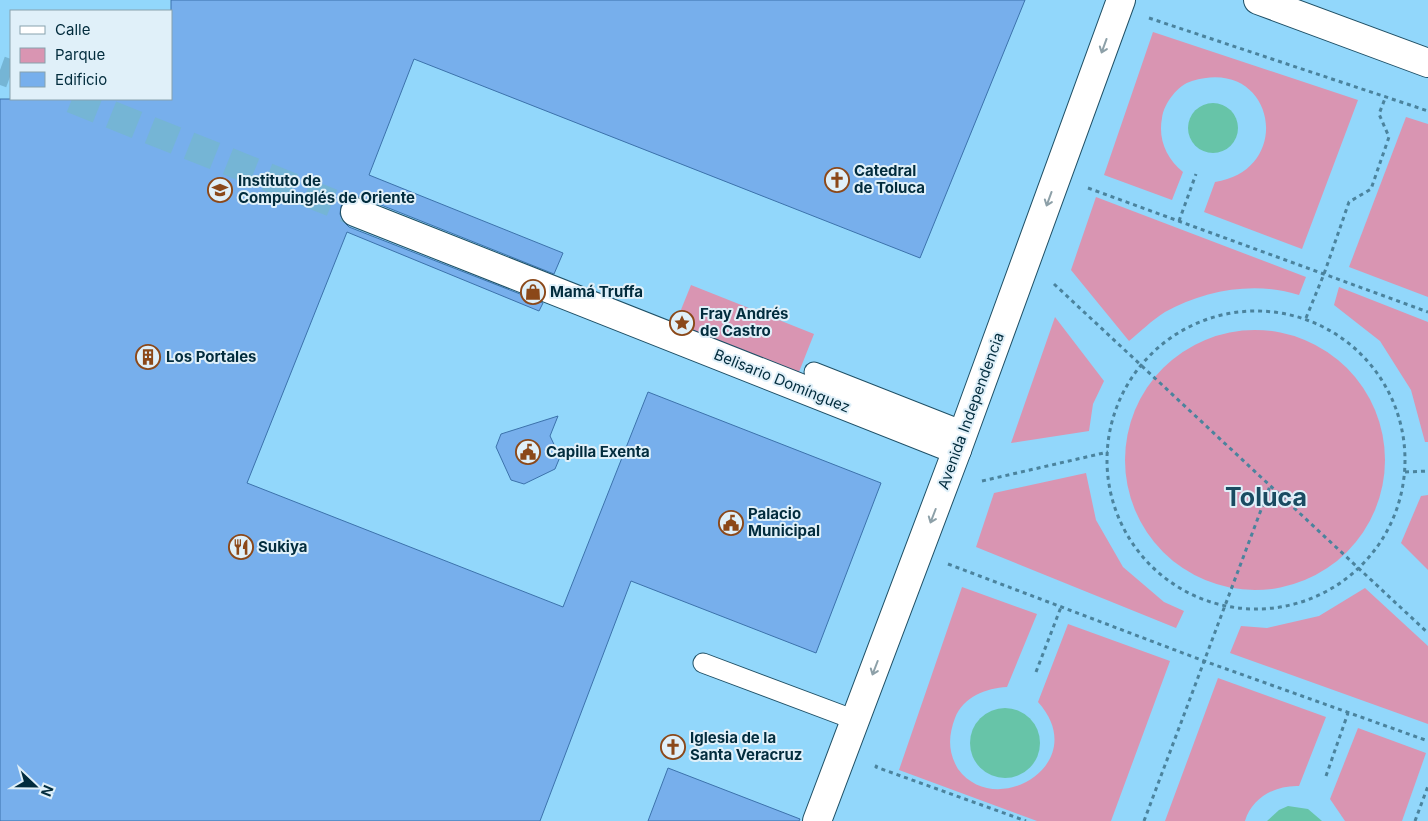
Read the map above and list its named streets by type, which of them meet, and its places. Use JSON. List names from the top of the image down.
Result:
{
  "streets": {
    "main road": ["Belisario Domínguez", "Avenida Independencia"]
  },
  "crossings": [
    ["Belisario Domínguez", "Avenida Independencia"]
  ],
  "one_way": ["Avenida Independencia"],
  "districts": ["Toluca"],
  "places": {
    "church": ["Catedral de Toluca", "Iglesia de la Santa Veracruz"],
    "school or university": ["Instituto de Compuinglés de Oriente"],
    "shop": ["Mamá Truffa"],
    "place": ["Fray Andrés de Castro"],
    "building": ["Los Portales"],
    "public building": ["Capilla Exenta", "Palacio Municipal"],
    "restaurant": ["Sukiya"]
  },
  "legend": ["Calle", "Parque", "Edificio"],
  "north": "right"
}
